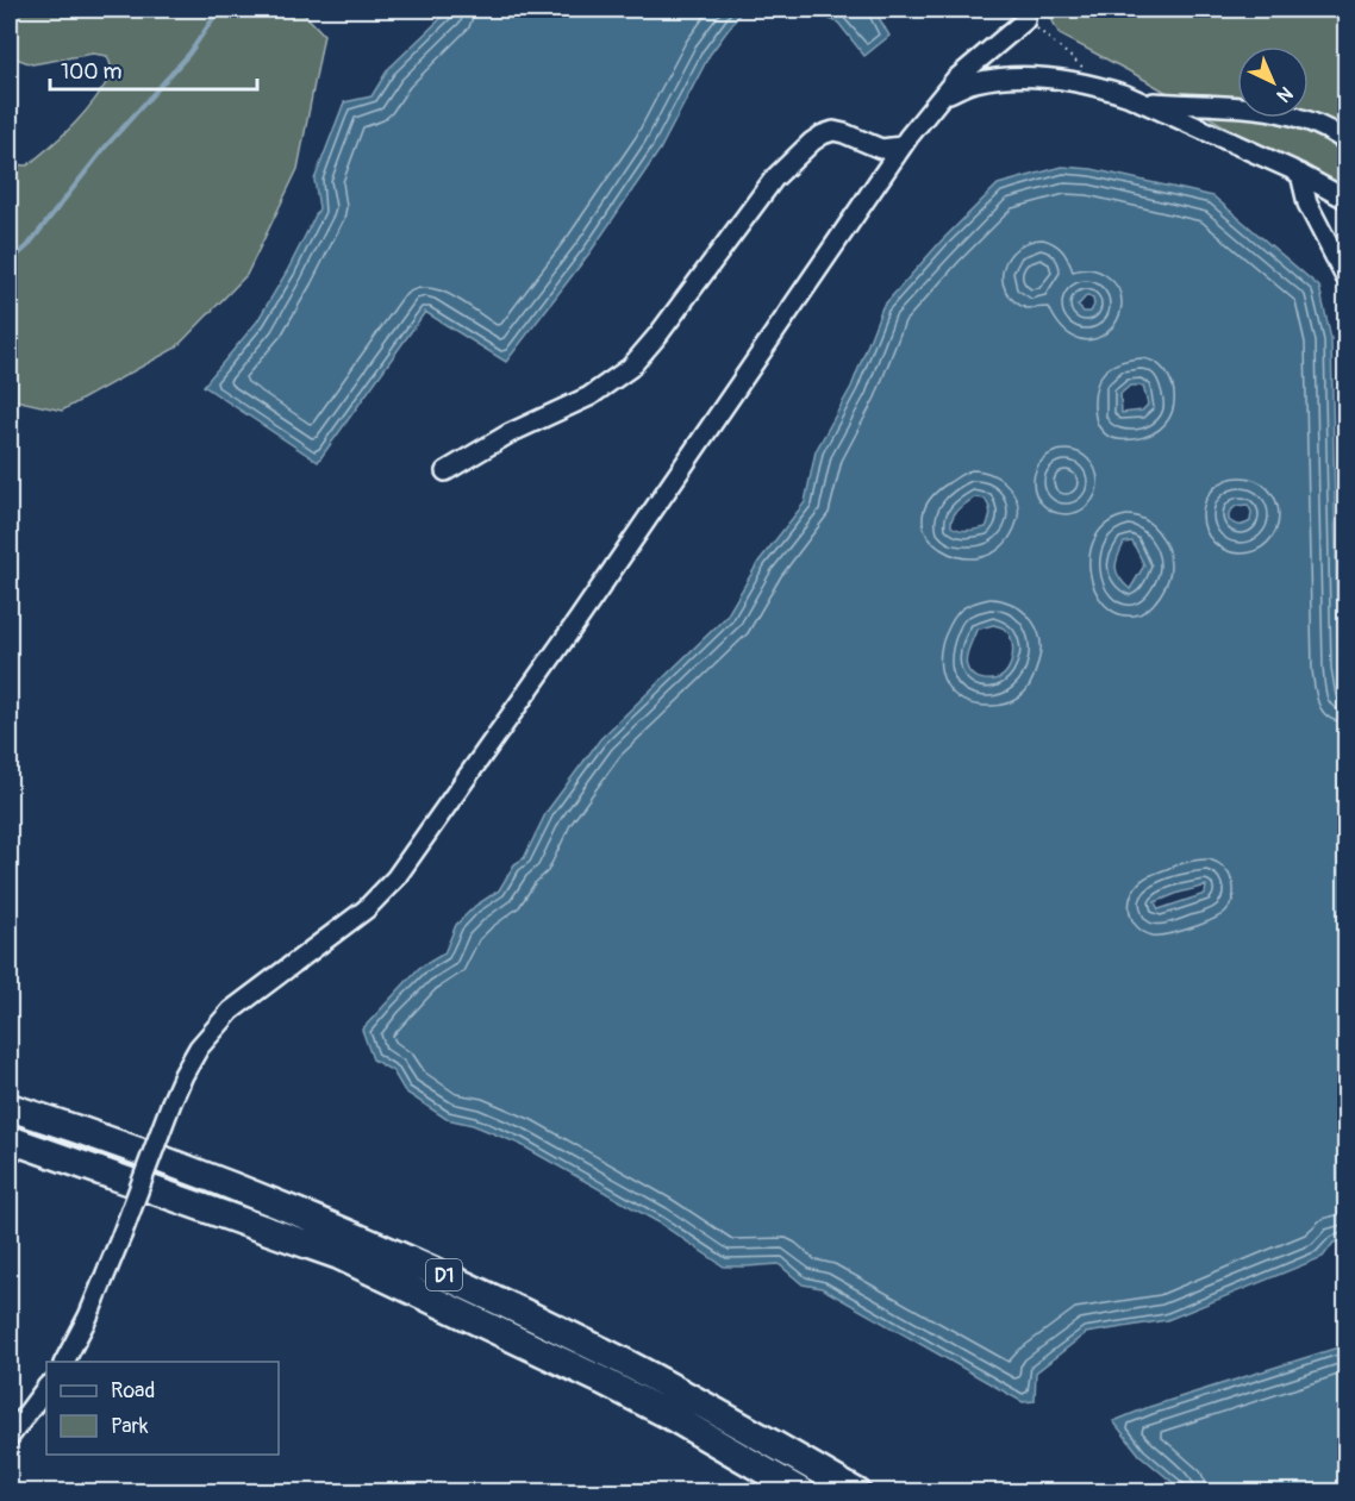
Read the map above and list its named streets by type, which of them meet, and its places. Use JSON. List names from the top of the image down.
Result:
{
  "streets": {
    "highway": ["D1"]
  },
  "legend": ["Road", "Park"],
  "scale_bar": "100 m",
  "north": "bottom right"
}
